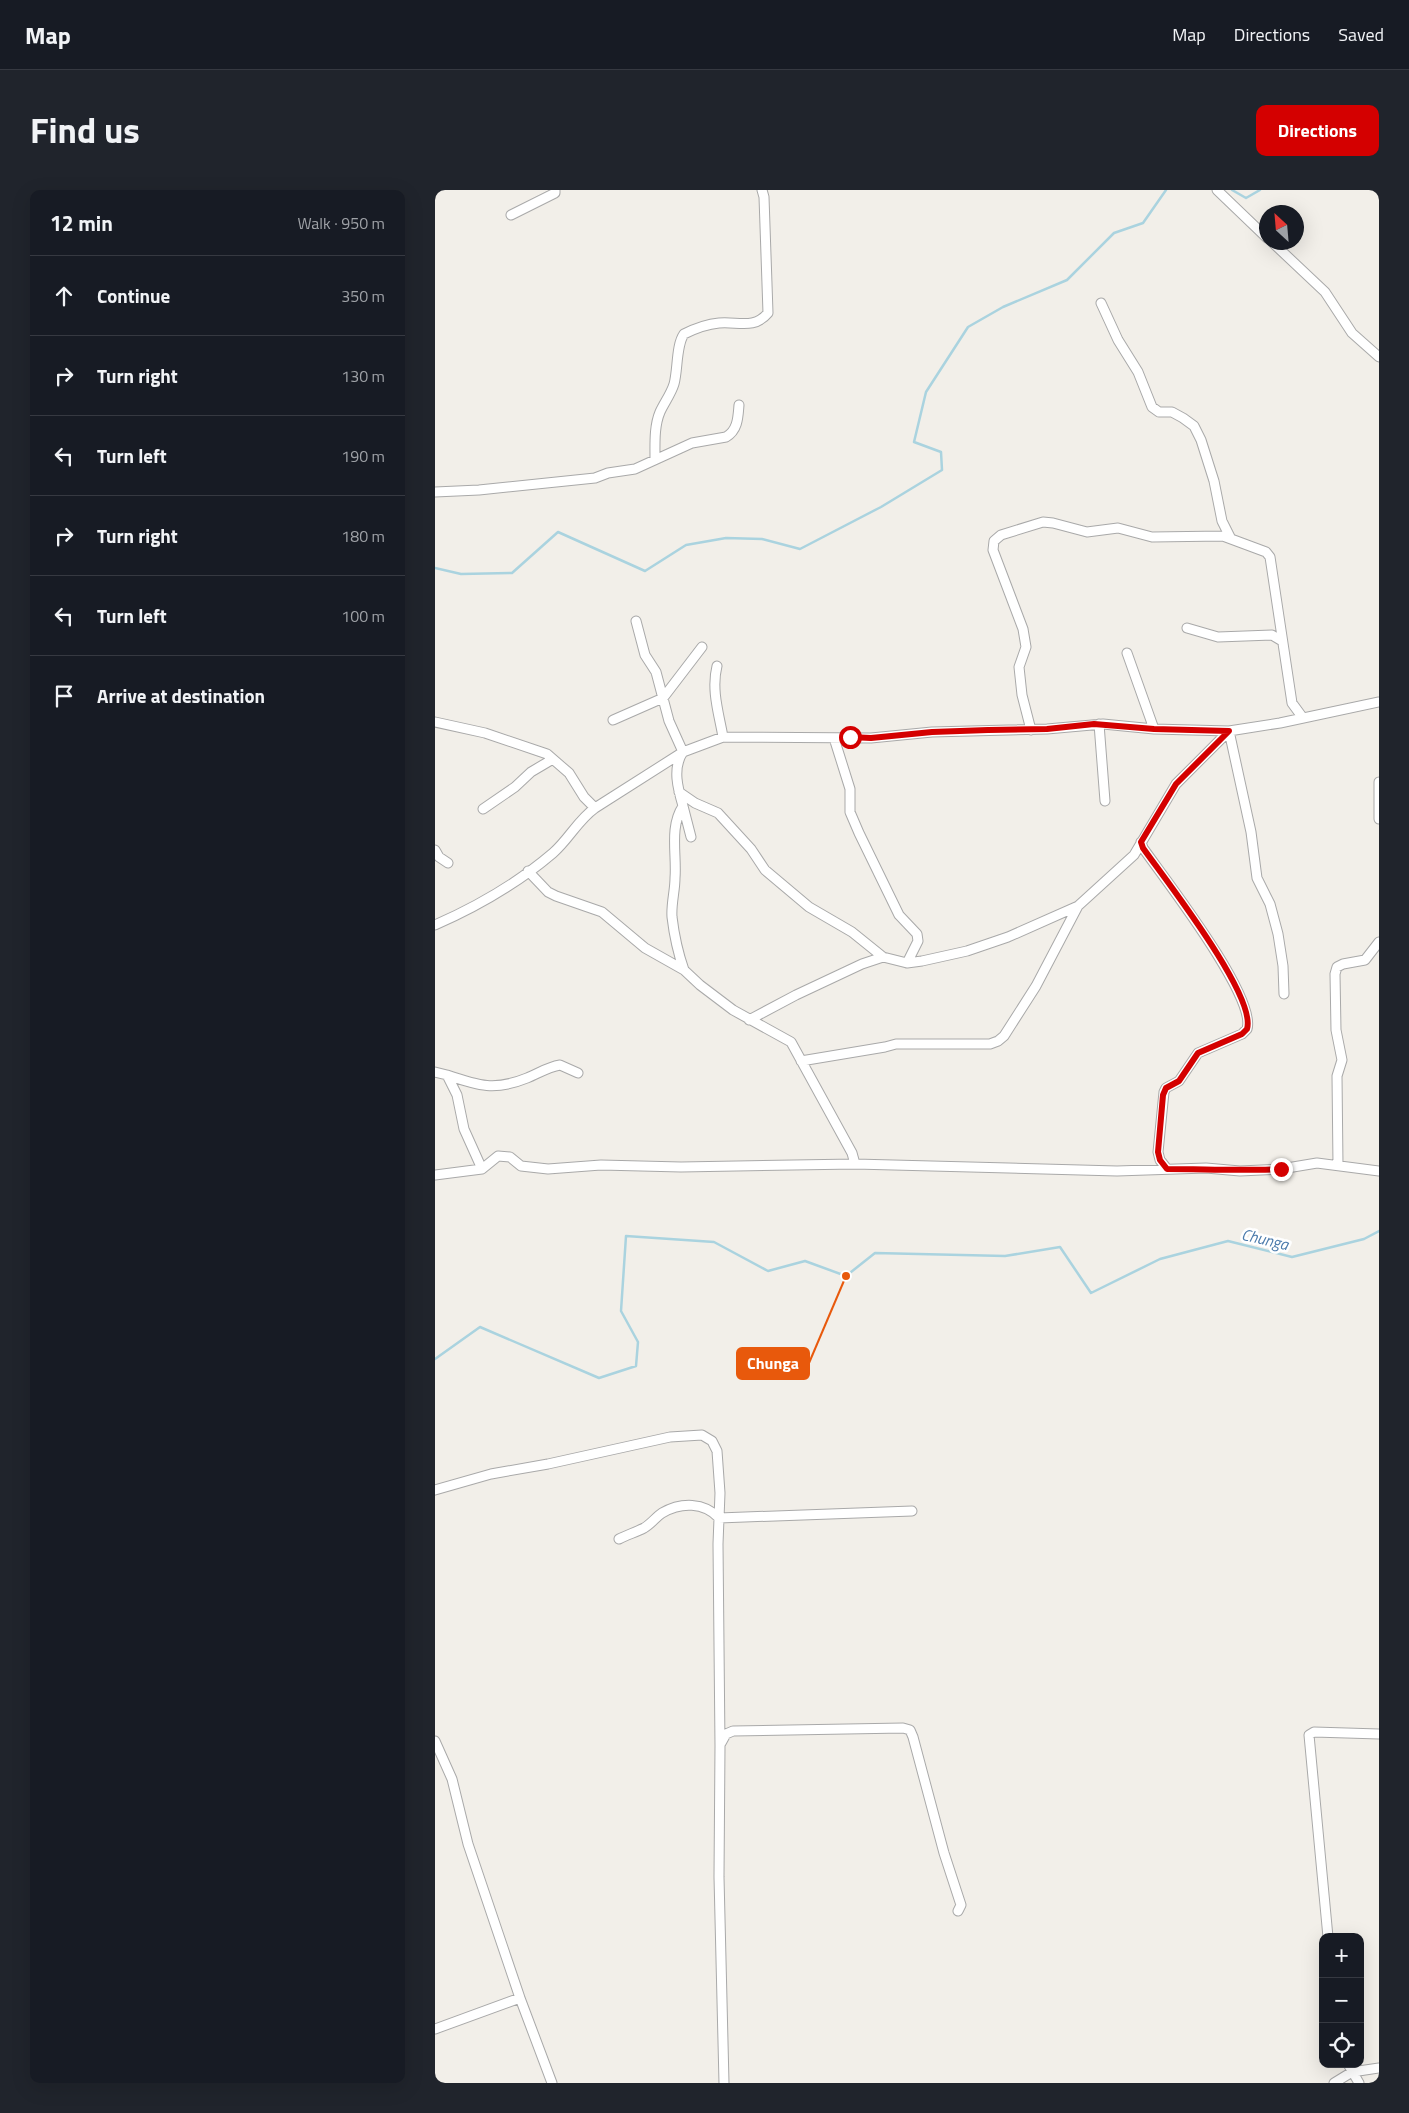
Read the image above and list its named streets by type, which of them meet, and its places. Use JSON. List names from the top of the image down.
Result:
{
  "water": ["Chunga"],
  "places": ["Chunga"],
  "north": "top left",
  "page": {
    "header": "Map",
    "nav": ["Map", "Directions", "Saved"],
    "title": "Find us",
    "buttons": "Directions",
    "heading": ["12 min", "Walk · 950 m"],
    "list": [
      ["Continue", "350 m"],
      ["Turn right", "130 m"],
      ["Turn left", "190 m"],
      ["Turn right", "180 m"],
      ["Turn left", "100 m"],
      "Arrive at destination"
    ],
    "map_buttons": ["+", "−"]
  }
}
